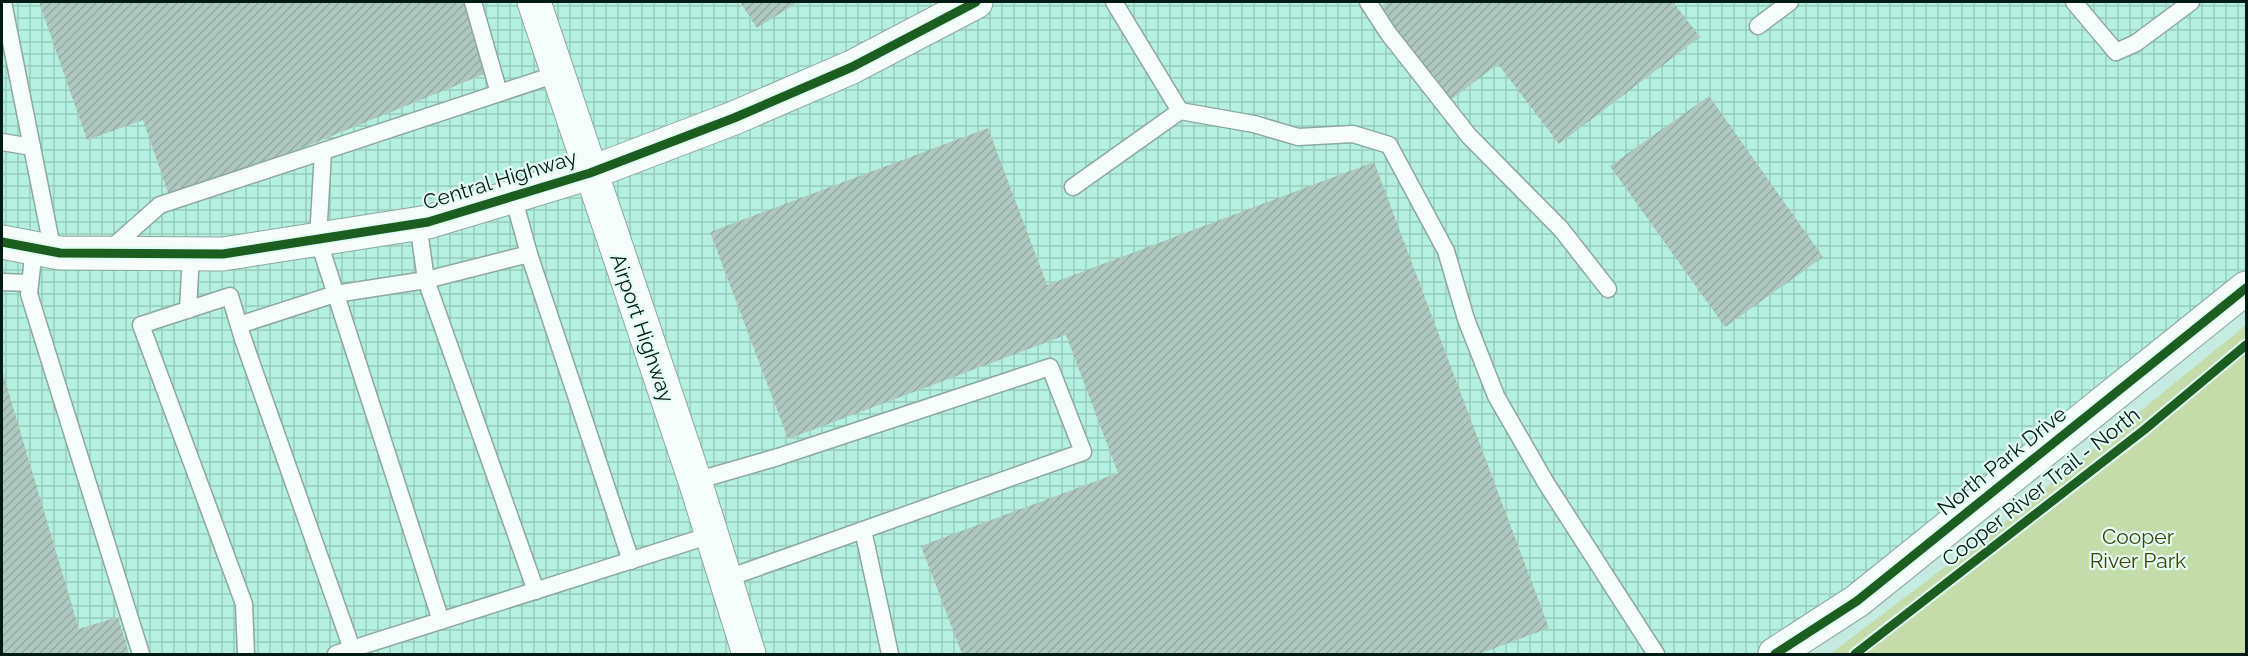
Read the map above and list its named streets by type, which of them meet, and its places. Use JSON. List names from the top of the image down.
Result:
{
  "streets": {
    "street": ["Central Highway", "Airport Highway", "North Park Drive"],
    "cycle path": ["Cooper River Trail - North"]
  },
  "crossings": [
    ["Central Highway", "Airport Highway"]
  ],
  "parks": ["Cooper River Park"]
}
